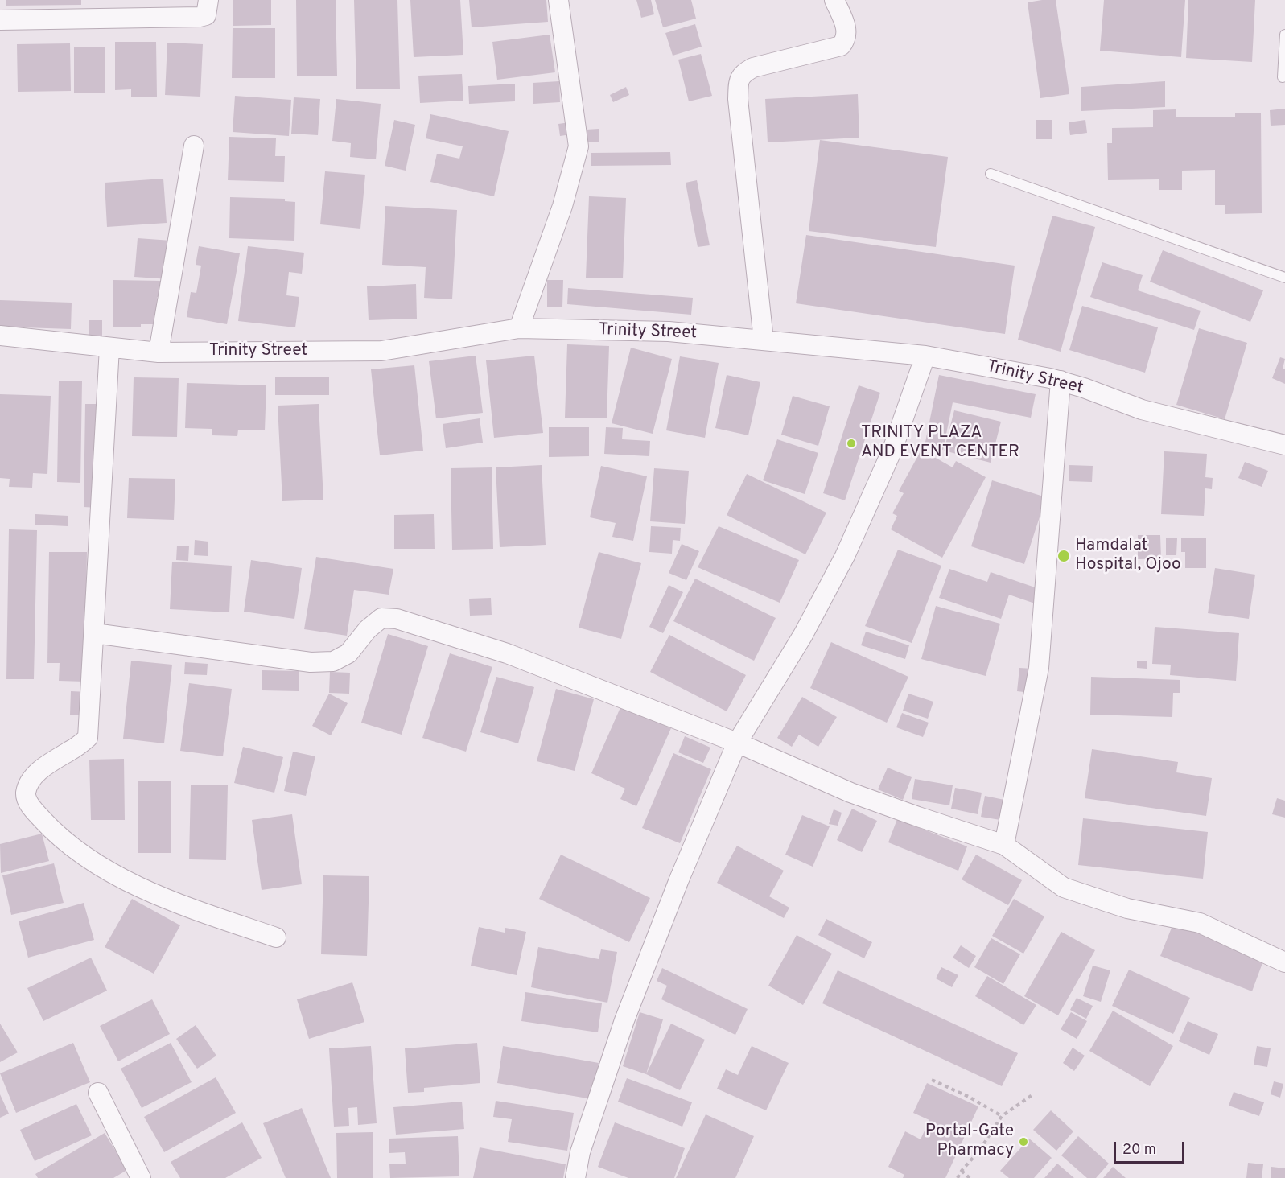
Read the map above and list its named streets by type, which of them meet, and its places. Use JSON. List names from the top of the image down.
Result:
{
  "streets": {
    "street": ["Trinity Street"]
  },
  "places": ["TRINITY PLAZA AND EVENT CENTER", "Hamdalat Hospital, Ojoo", "Portal-Gate Pharmacy"],
  "scale_bar": "20 m"
}
